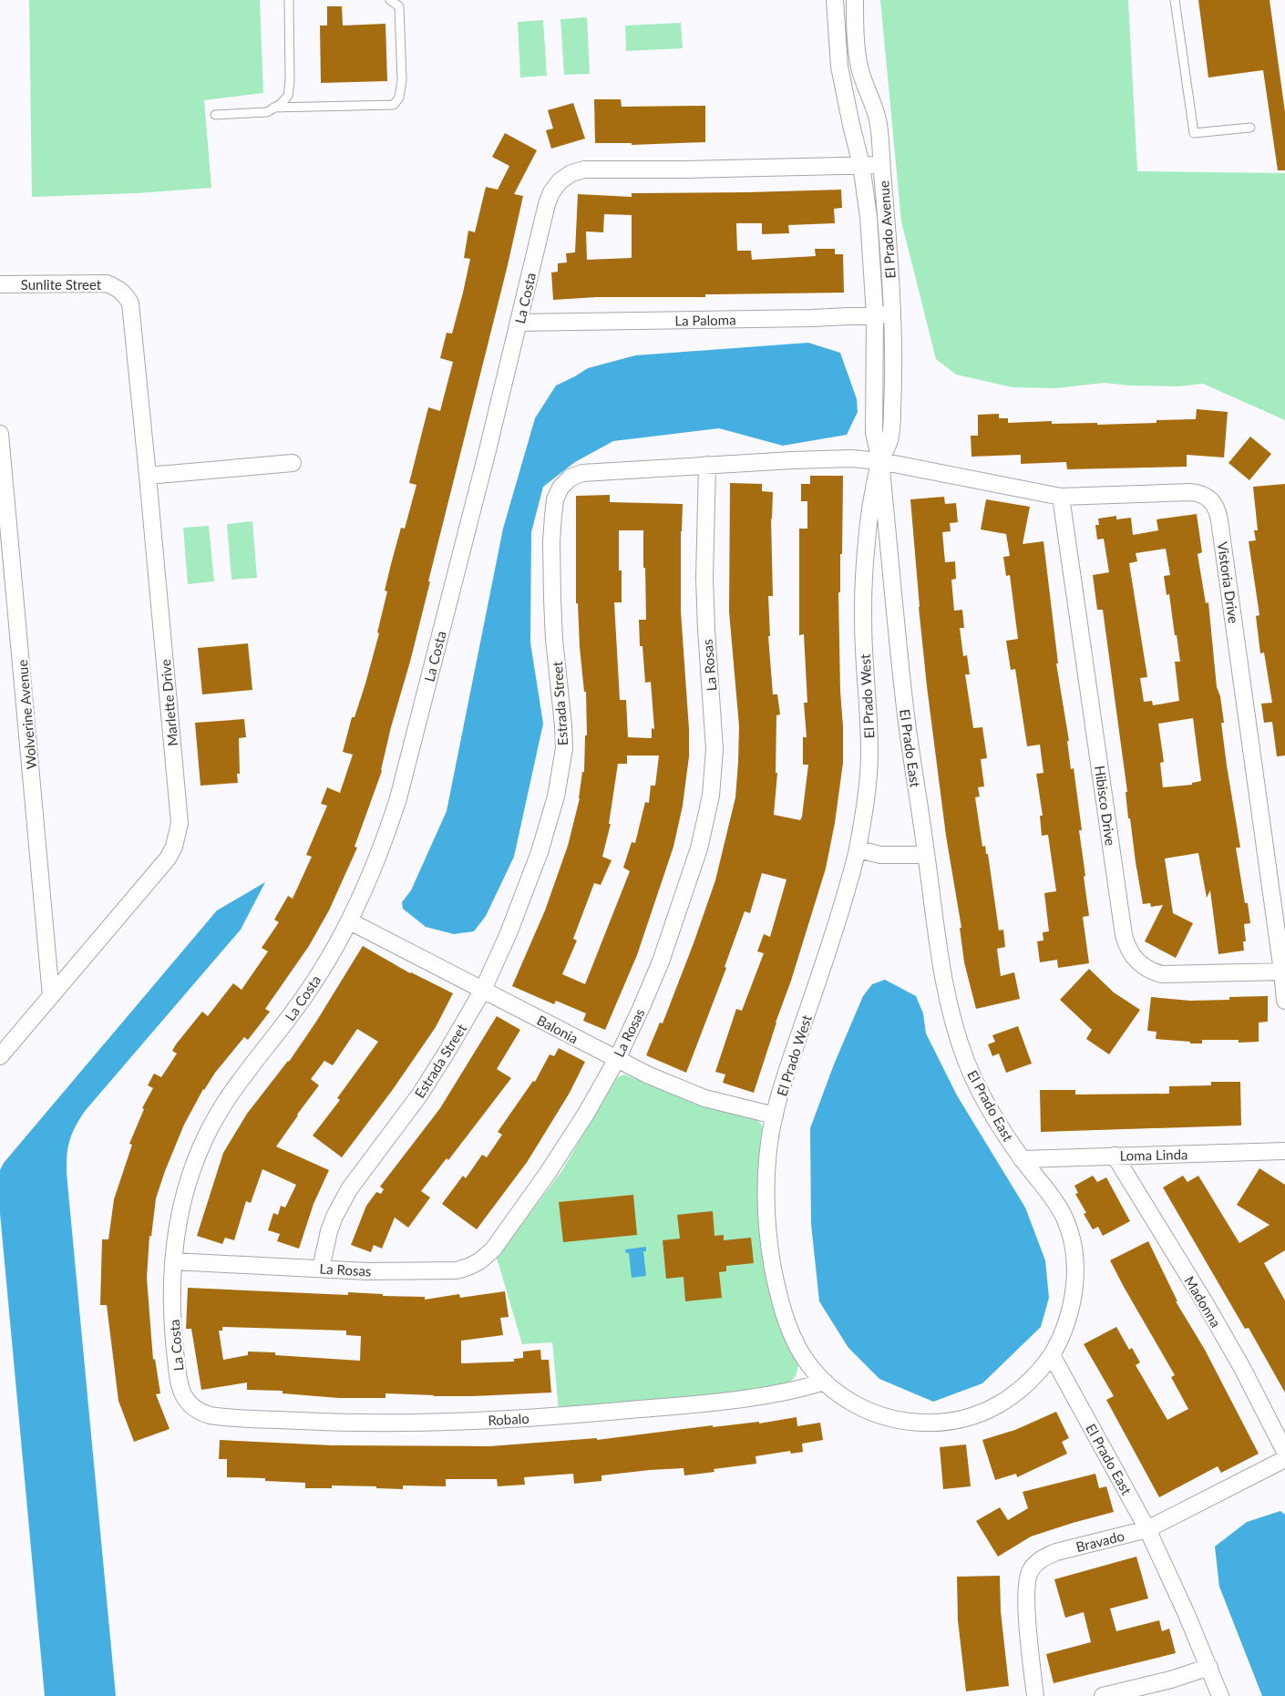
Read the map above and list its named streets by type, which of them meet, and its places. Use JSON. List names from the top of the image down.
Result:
{
  "streets": {
    "street": [
      "El Prado Avenue",
      "Sunlite Street",
      "La Costa",
      "La Paloma",
      "Vistoria Drive",
      "La Rosas",
      "El Prado West",
      "Marlette Drive",
      "Estrada Street",
      "Wolverine Avenue",
      "El Prado East",
      "Hibisco Drive",
      "Balonia",
      "Loma Linda",
      "Madonna",
      "Robalo",
      "Bravado"
    ]
  },
  "crossings": [
    ["El Prado Avenue", "La Costa"],
    ["El Prado Avenue", "La Paloma"],
    ["El Prado Avenue", "Vistoria Drive"],
    ["El Prado Avenue", "El Prado West"],
    ["El Prado Avenue", "Estrada Street"],
    ["El Prado Avenue", "El Prado East"],
    ["Sunlite Street", "Marlette Drive"],
    ["La Costa", "La Paloma"],
    ["La Costa", "La Rosas"],
    ["La Costa", "El Prado East"],
    ["La Costa", "Balonia"],
    ["La Costa", "Robalo"],
    ["La Paloma", "El Prado East"],
    ["Vistoria Drive", "El Prado West"],
    ["Vistoria Drive", "Estrada Street"],
    ["Vistoria Drive", "El Prado East"],
    ["Vistoria Drive", "Hibisco Drive"],
    ["La Rosas", "Estrada Street"],
    ["La Rosas", "Balonia"],
    ["El Prado West", "Estrada Street"],
    ["El Prado West", "El Prado East"],
    ["El Prado West", "Balonia"],
    ["El Prado West", "Robalo"],
    ["Marlette Drive", "Wolverine Avenue"],
    ["Estrada Street", "El Prado East"],
    ["Estrada Street", "Balonia"],
    ["El Prado East", "Loma Linda"],
    ["El Prado East", "Bravado"],
    ["Loma Linda", "Madonna"]
  ]
}
